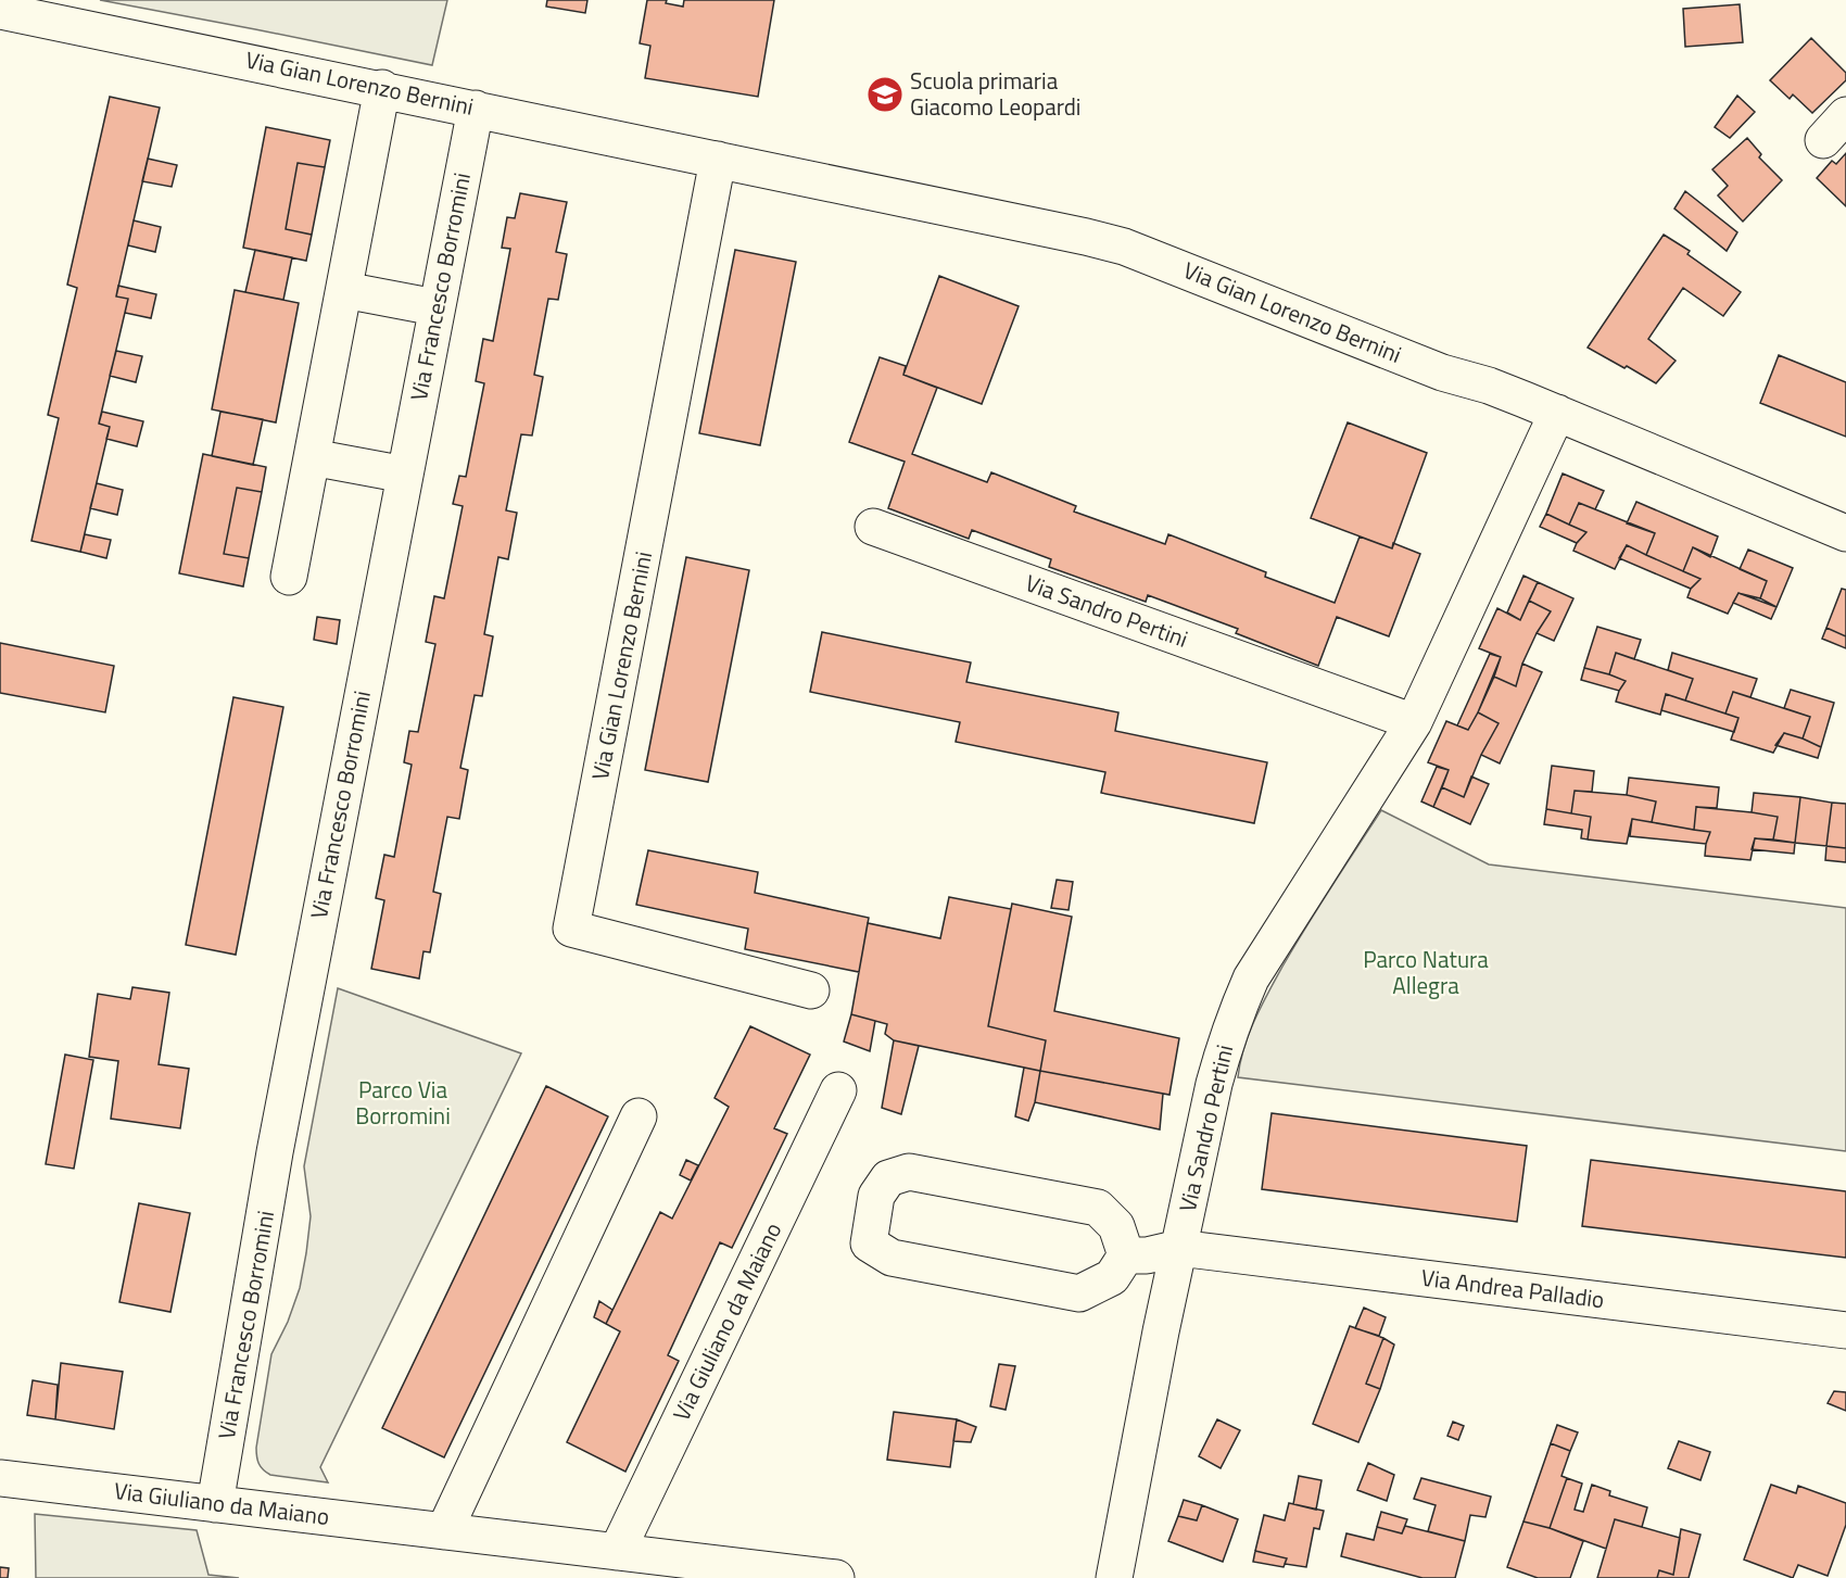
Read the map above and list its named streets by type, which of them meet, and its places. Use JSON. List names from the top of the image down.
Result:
{
  "streets": {
    "street": [
      "Via Gian Lorenzo Bernini",
      "Via Francesco Borromini",
      "Via Sandro Pertini",
      "Via Andrea Palladio",
      "Via Giuliano da Maiano"
    ]
  },
  "crossings": [
    ["Via Gian Lorenzo Bernini", "Via Francesco Borromini"],
    ["Via Gian Lorenzo Bernini", "Via Sandro Pertini"],
    ["Via Francesco Borromini", "Via Giuliano da Maiano"],
    ["Via Sandro Pertini", "Via Andrea Palladio"]
  ],
  "parks": ["Parco Natura Allegra", "Parco Via Borromini"],
  "places": {
    "school or university": ["Scuola primaria Giacomo Leopardi"]
  }
}
